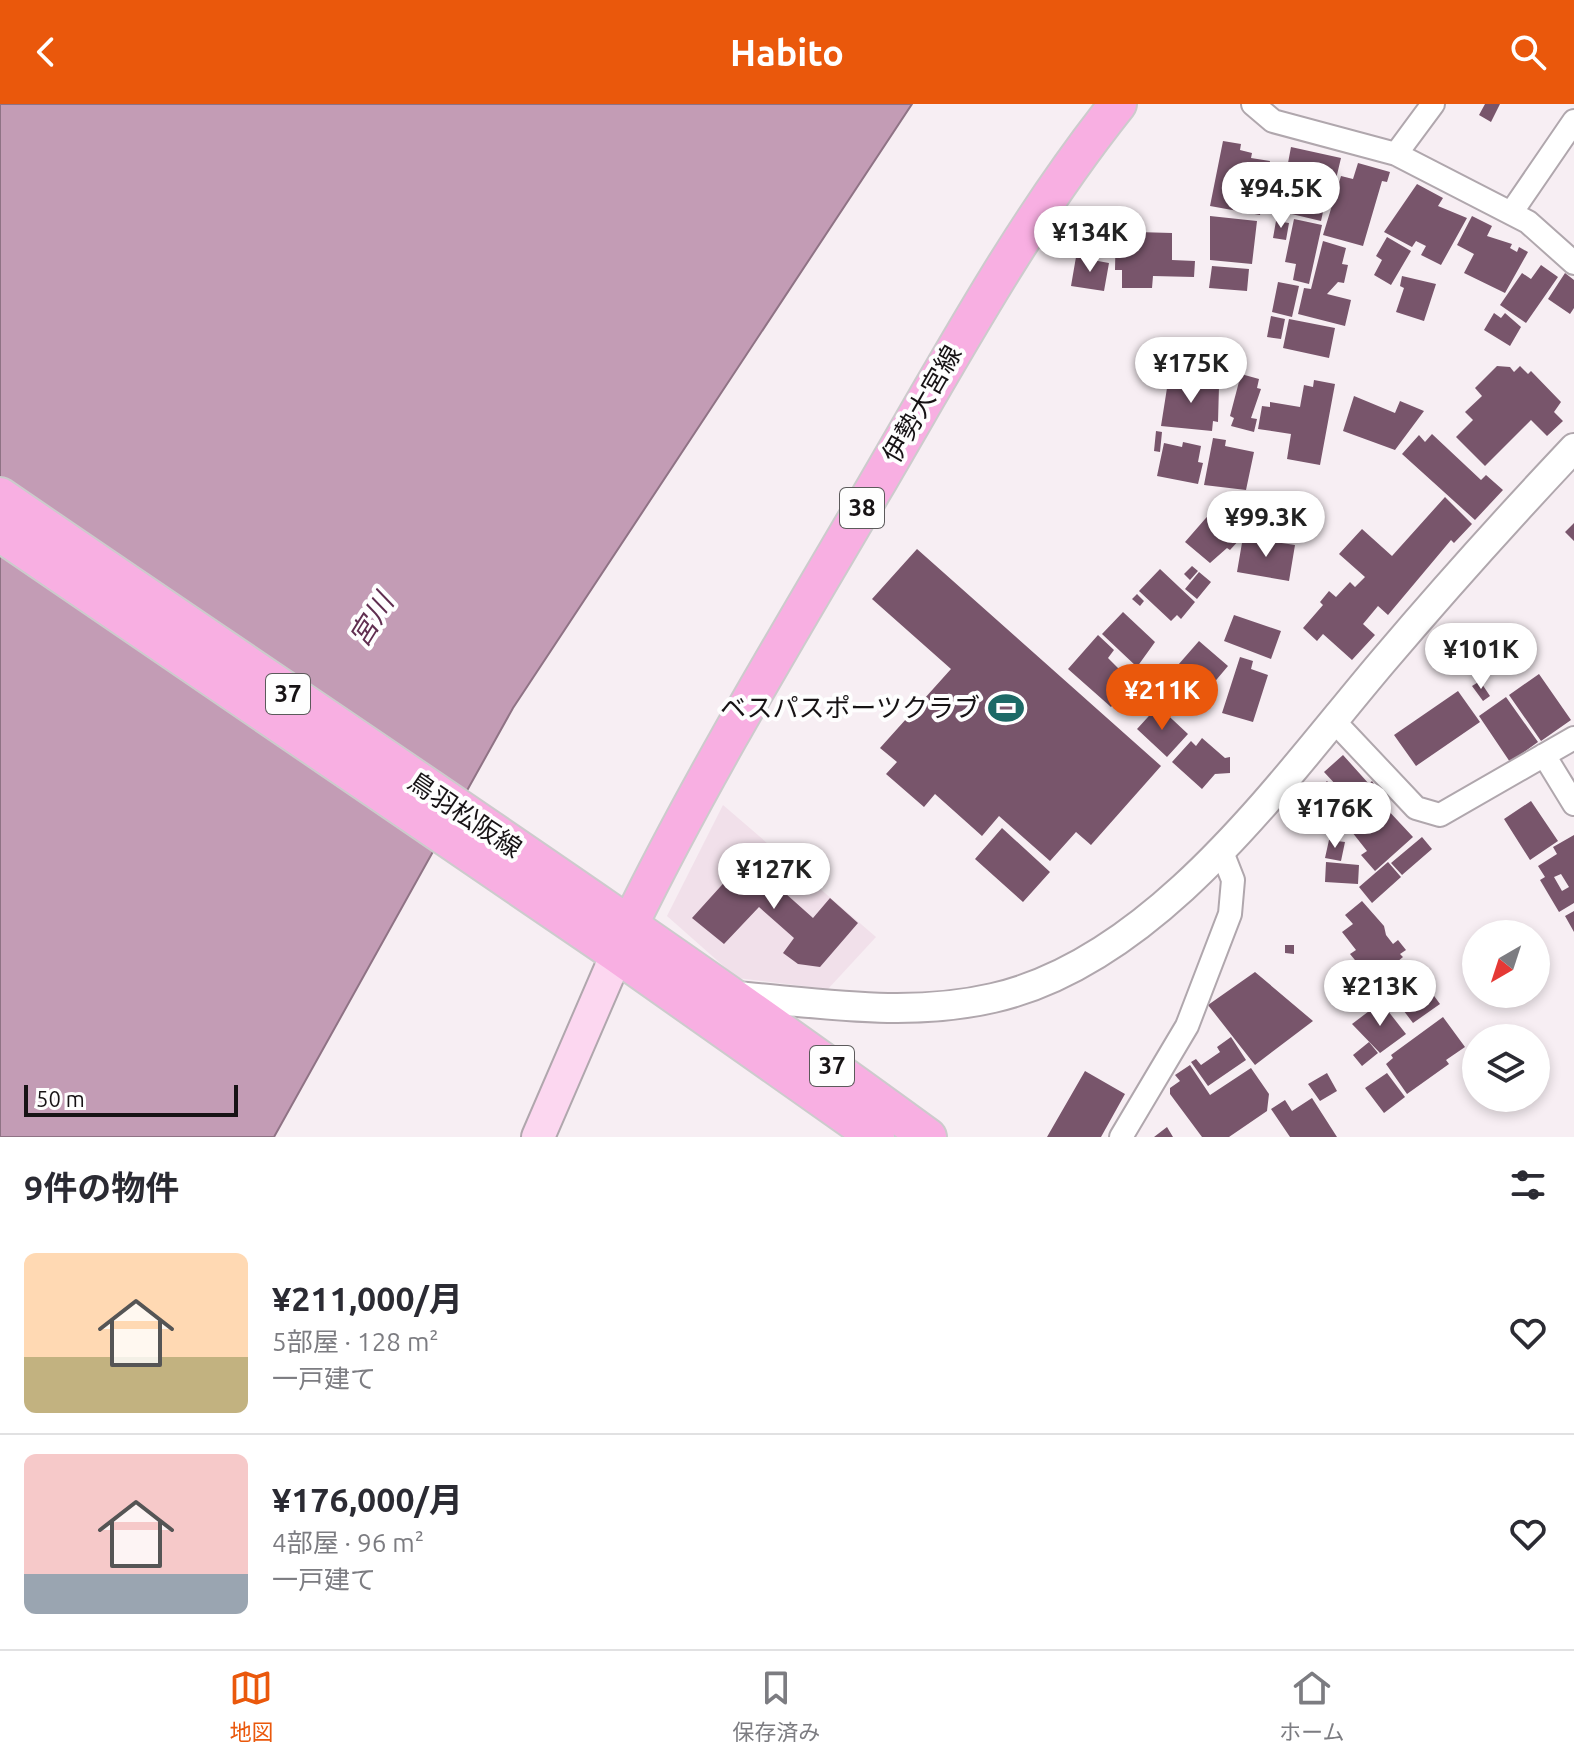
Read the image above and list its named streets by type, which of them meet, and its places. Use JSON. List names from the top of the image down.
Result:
{
  "streets": {
    "main road": [
      "伊勢大宮線",
      "38",
      "37",
      "鳥羽松阪線"
    ]
  },
  "crossings": [
    ["伊勢大宮線", "鳥羽松阪線"]
  ],
  "water": ["宮川"],
  "places": {
    "sports": ["ベスパスポーツクラブ"]
  },
  "scale_bar": "50 m",
  "north": "bottom left",
  "page": {
    "header": "Habito",
    "price": [
      "¥94.5K",
      "¥134K",
      "¥175K",
      "¥99.3K",
      "¥101K",
      "¥211K",
      "¥176K",
      "¥127K",
      "¥213K"
    ],
    "scale": "50 m",
    "heading": "9件の物件",
    "list": [
      {
        "name": "¥211,000/月",
        "note": "5部屋 · 128 m² · 一戸建て"
      },
      {
        "name": "¥176,000/月",
        "note": "4部屋 · 96 m² · 一戸建て"
      }
    ],
    "tabs": ["地図", "保存済み", "ホーム"]
  }
}
